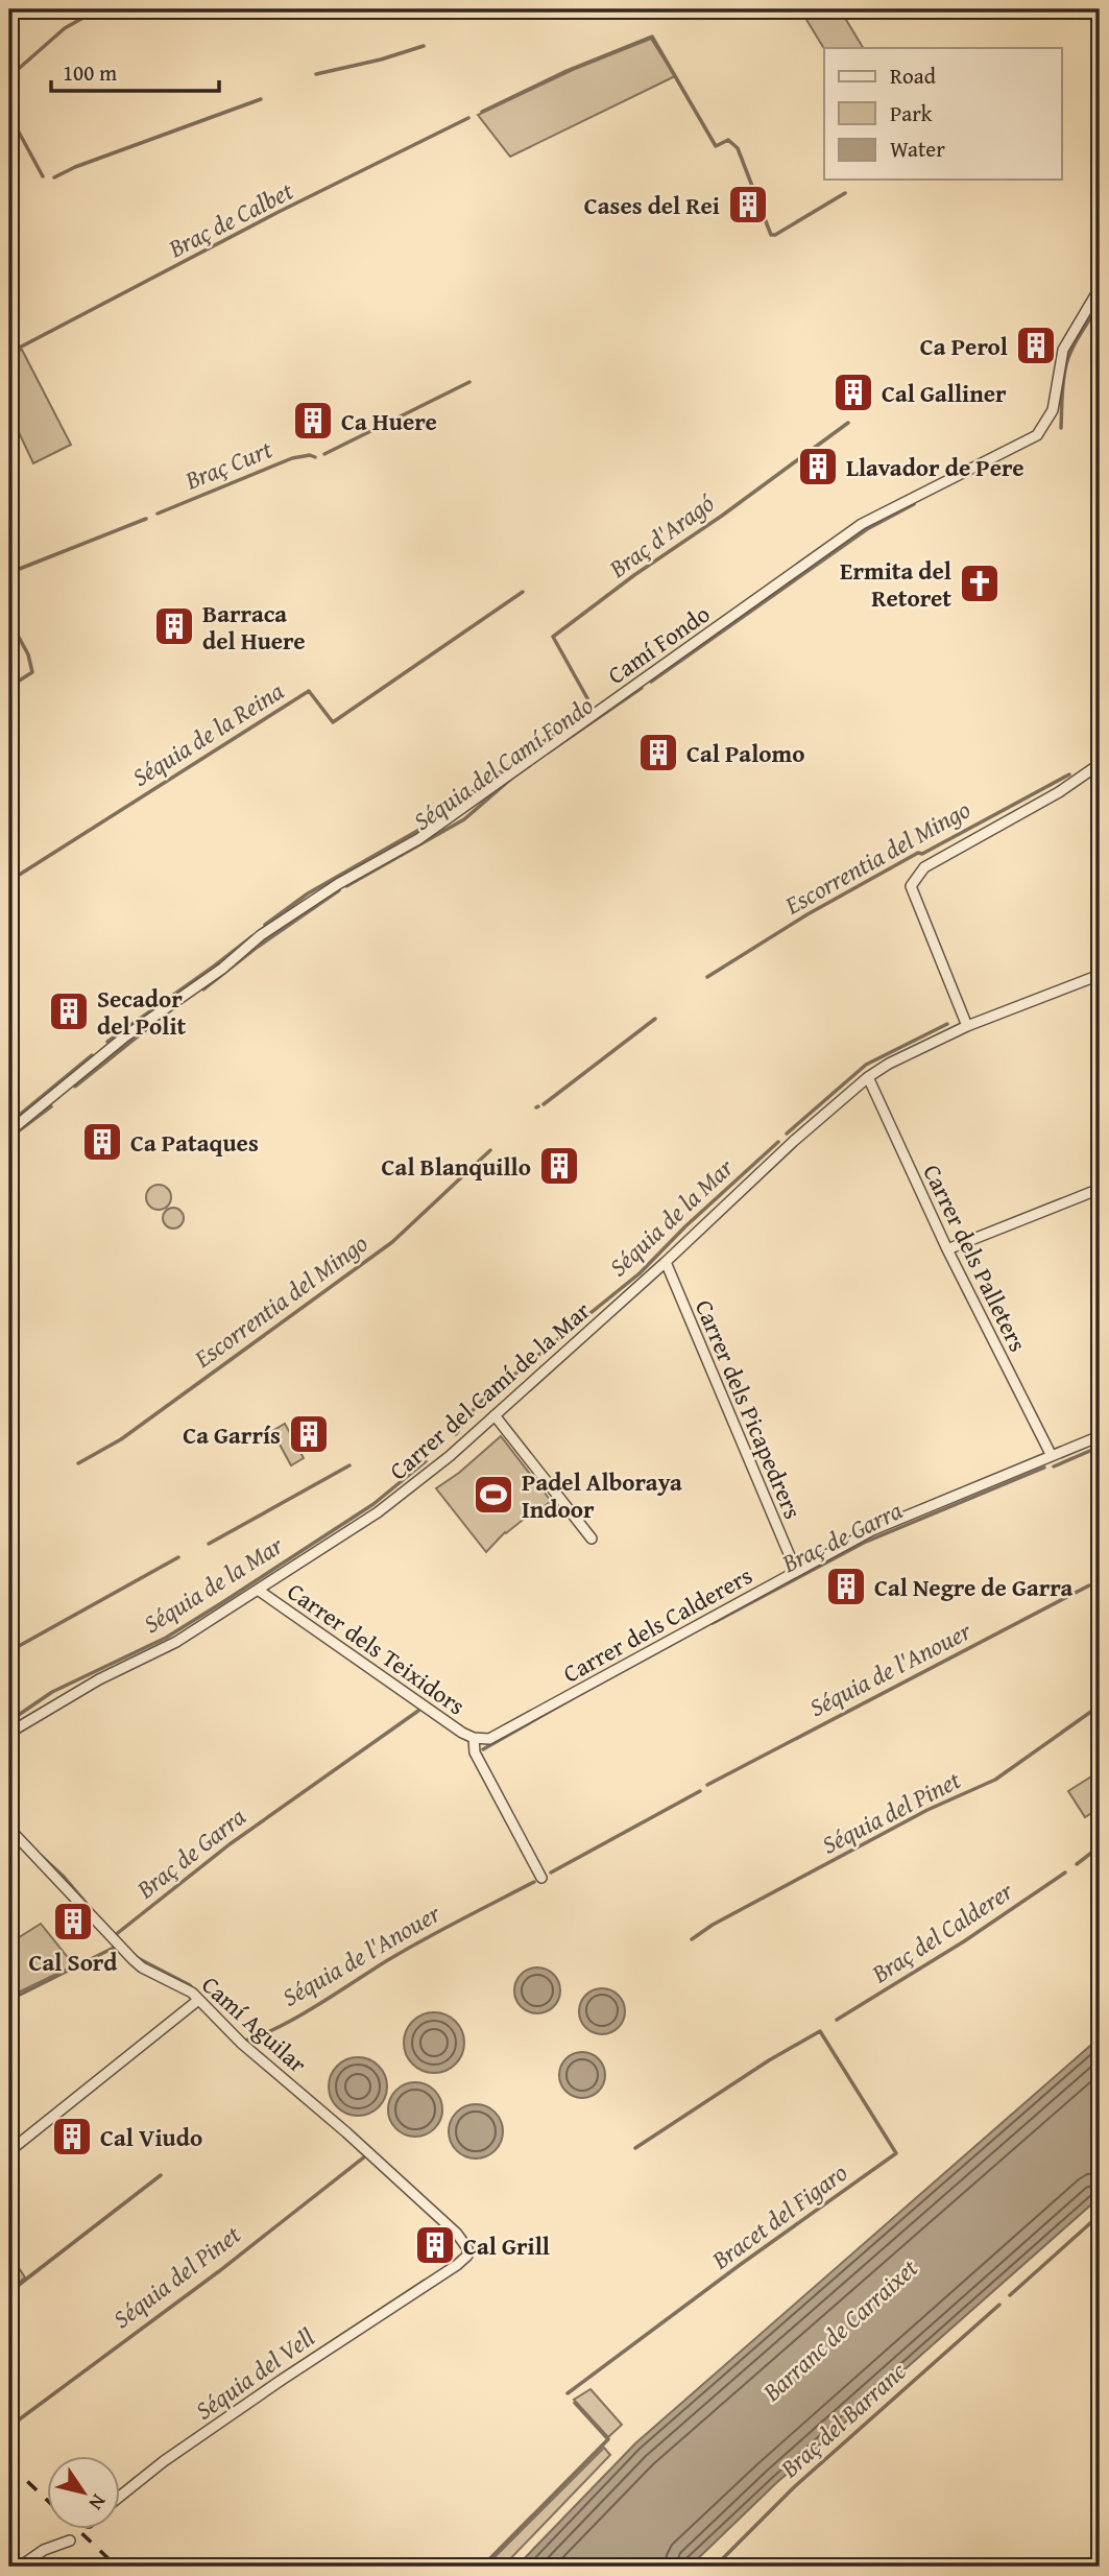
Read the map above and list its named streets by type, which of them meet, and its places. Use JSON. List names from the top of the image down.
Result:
{
  "streets": {
    "street": [
      "Camí Fondo",
      "Carrer dels Palleters",
      "Carrer del Camí de la Mar",
      "Carrer dels Picapedrers",
      "Carrer dels Calderers",
      "Carrer dels Teixidors",
      "Camí Aguilar"
    ]
  },
  "crossings": [
    ["Carrer dels Palleters", "Carrer del Camí de la Mar"],
    ["Carrer dels Palleters", "Carrer dels Calderers"],
    ["Carrer del Camí de la Mar", "Carrer dels Picapedrers"],
    ["Carrer del Camí de la Mar", "Carrer dels Teixidors"],
    ["Carrer dels Picapedrers", "Carrer dels Calderers"],
    ["Carrer dels Calderers", "Carrer dels Teixidors"]
  ],
  "water": [
    "Braç de Calbet",
    "Braç Curt",
    "Braç d'Aragó",
    "Séquia de la Reina",
    "Séquia del Camí Fondo",
    "Escorrentia del Mingo",
    "Séquia de la Mar",
    "Braç de Garra",
    "Séquia de l'Anouer",
    "Séquia del Pinet",
    "Braç del Calderer",
    "Bracet del Figaro",
    "Barranc de Carraixet",
    "Séquia del Vell",
    "Braç del Barranc"
  ],
  "places": {
    "building": [
      "Cases del Rei",
      "Ca Perol",
      "Cal Galliner",
      "Ca Huere",
      "Llavador de Pere",
      "Barraca del Huere",
      "Cal Palomo",
      "Secador del Polit",
      "Ca Pataques",
      "Cal Blanquillo",
      "Ca Garrís",
      "Cal Negre de Garra",
      "Cal Sord",
      "Cal Viudo",
      "Cal Grill"
    ],
    "church": ["Ermita del Retoret"],
    "sports": ["Padel Alboraya Indoor"]
  },
  "legend": ["Road", "Park", "Water"],
  "scale_bar": "100 m",
  "north": "bottom right"
}
